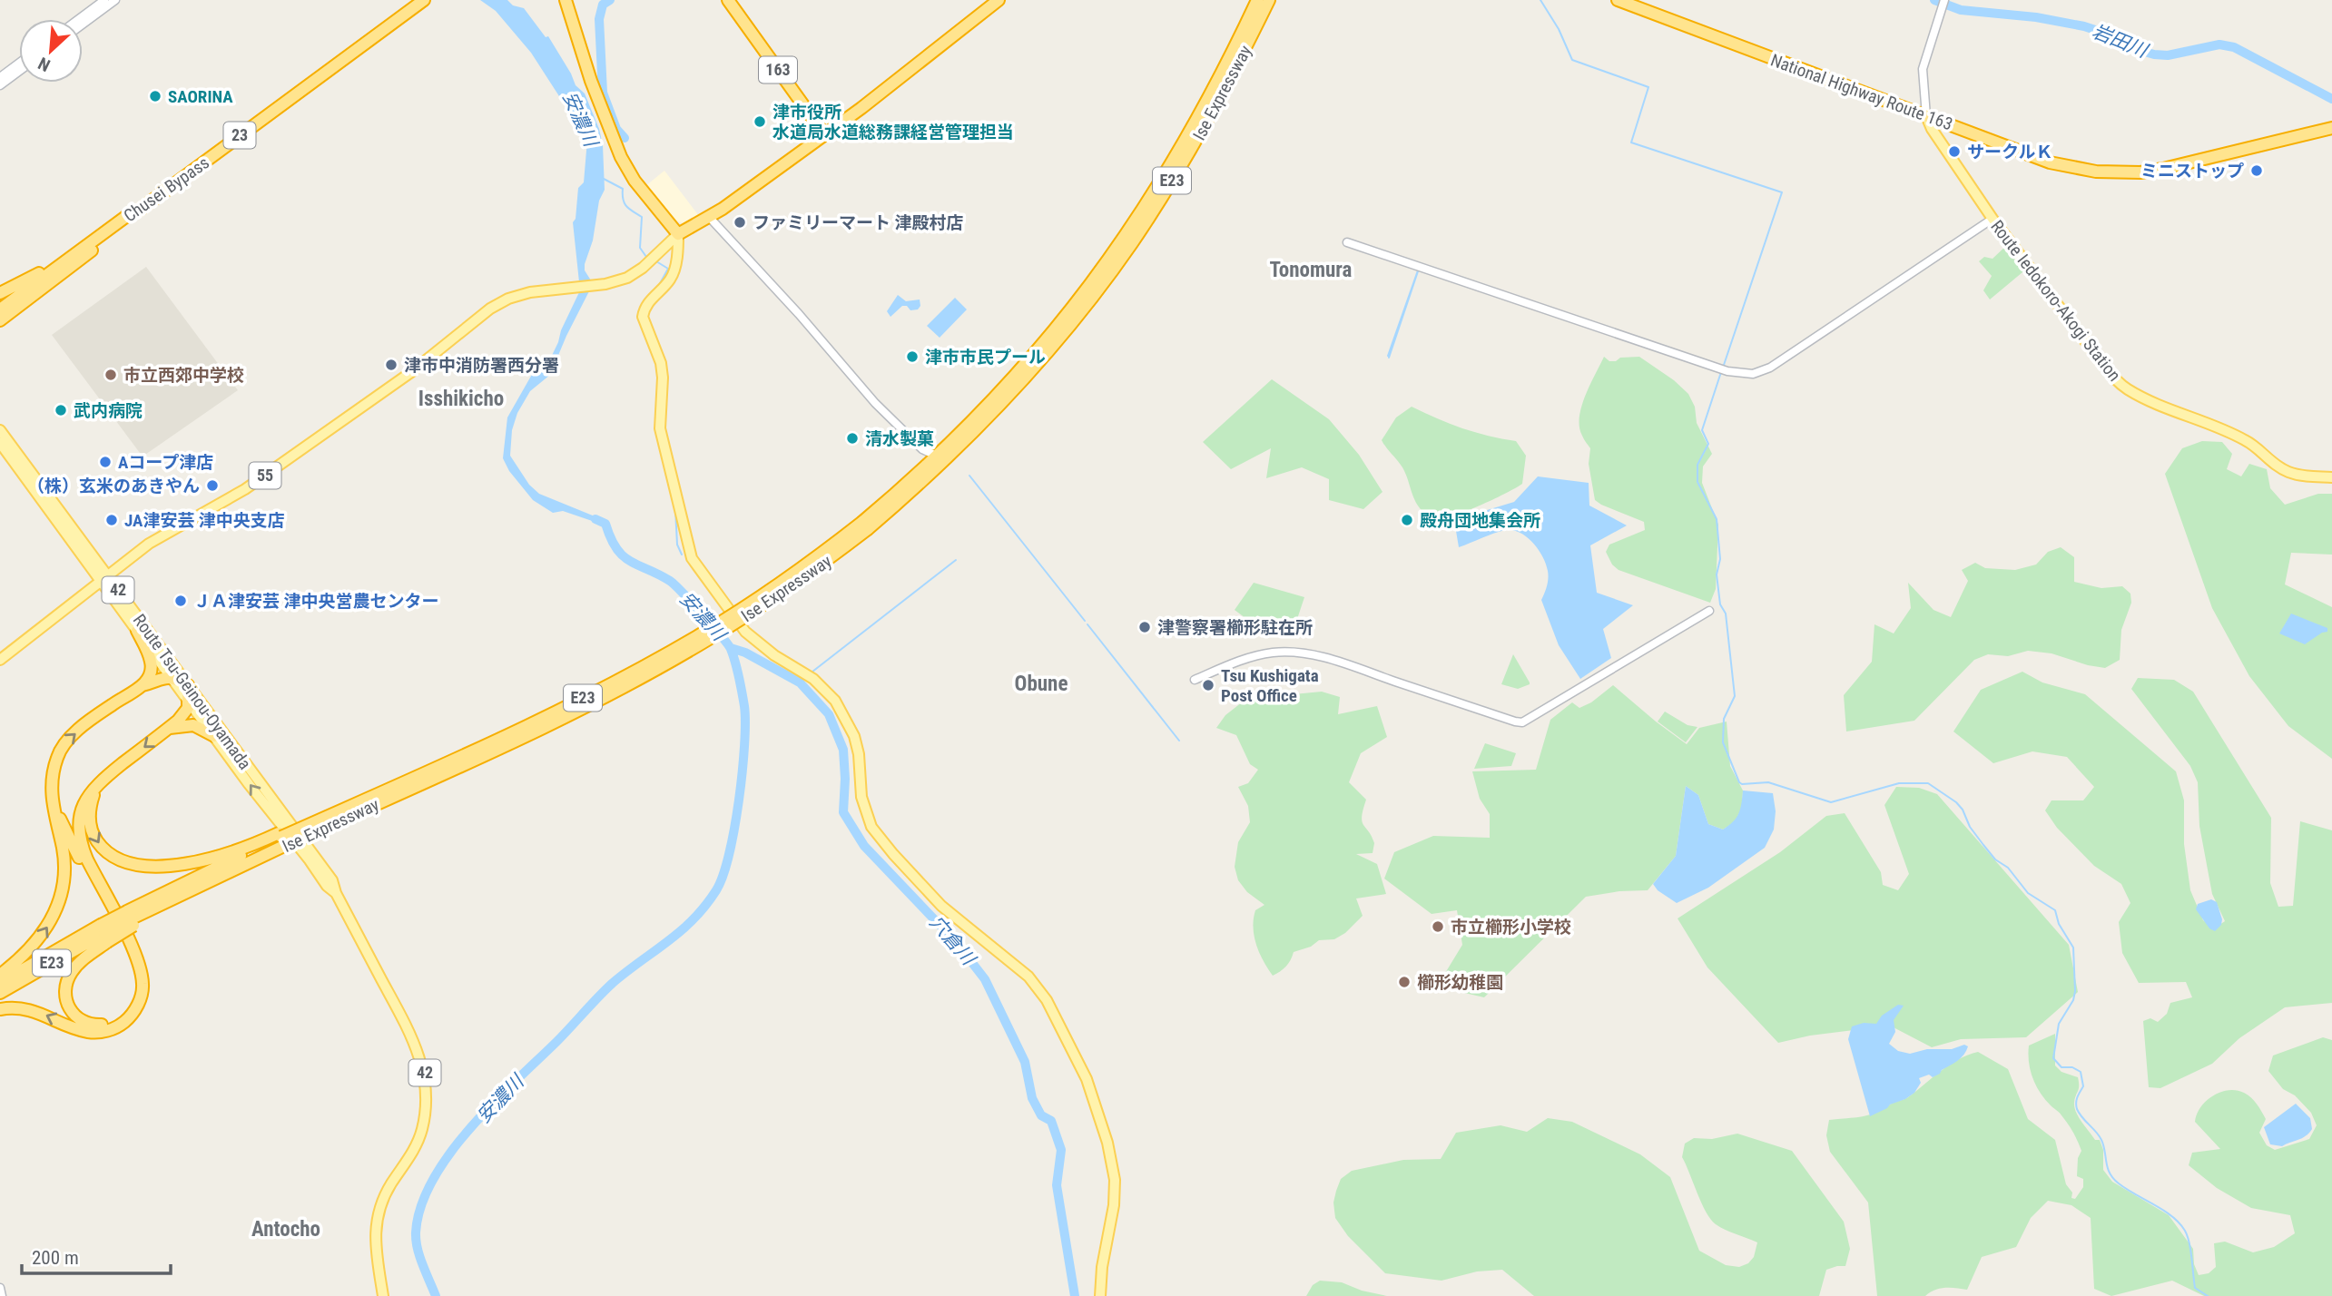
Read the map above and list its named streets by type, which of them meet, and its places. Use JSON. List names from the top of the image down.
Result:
{
  "streets": {
    "highway": [
      "163",
      "National Highway Route 163",
      "Ise Expressway",
      "23",
      "E23",
      "Chusei Bypass"
    ],
    "main road": [
      "Route Iedokoro-Akogi Station",
      "55",
      "42",
      "Route Tsu-Geinou-Oyamada"
    ]
  },
  "crossings": [
    ["National Highway Route 163", "Route Iedokoro-Akogi Station"],
    ["55", "Route Tsu-Geinou-Oyamada"]
  ],
  "districts": [
    "Tonomura",
    "Isshikicho",
    "Obune",
    "Antocho"
  ],
  "water": ["岩田川", "安濃川", "穴倉川"],
  "places": [
    "SAORINA",
    "津市役所 水道局水道総務課経営管理担当",
    "サークルＫ",
    "ミニストップ",
    "ファミリーマート 津殿村店",
    "津市市民プール",
    "津市中消防署西分署",
    "市立西郊中学校",
    "武内病院",
    "清水製菓",
    "Aコープ津店",
    "（株）玄米のあきやん",
    "JA津安芸 津中央支店",
    "殿舟団地集会所",
    "ＪＡ津安芸 津中央営農センター",
    "津警察署櫛形駐在所",
    "Tsu Kushigata Post Office",
    "市立櫛形小学校",
    "櫛形幼稚園"
  ],
  "scale_bar": "200 m",
  "north": "bottom left"
}
